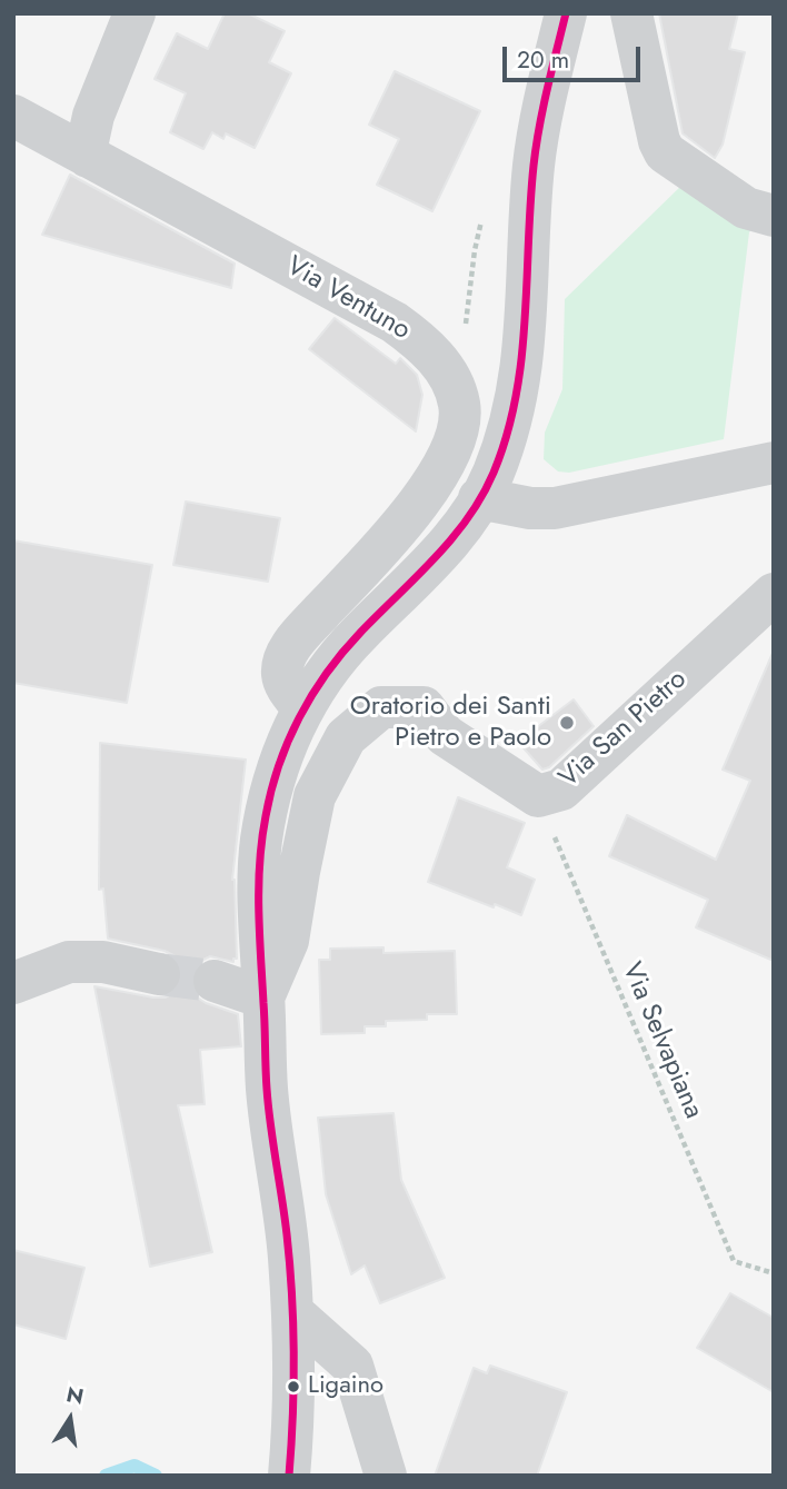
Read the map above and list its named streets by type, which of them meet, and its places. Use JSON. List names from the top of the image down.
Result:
{
  "streets": {
    "street": ["Via Ventuno", "Via San Pietro"],
    "path": ["Via Selvapiana"]
  },
  "crossings": [
    ["Via San Pietro", "Via Selvapiana"]
  ],
  "places": ["Oratorio dei Santi Pietro e Paolo", "Ligaino"],
  "scale_bar": "20 m",
  "north": "top"
}
